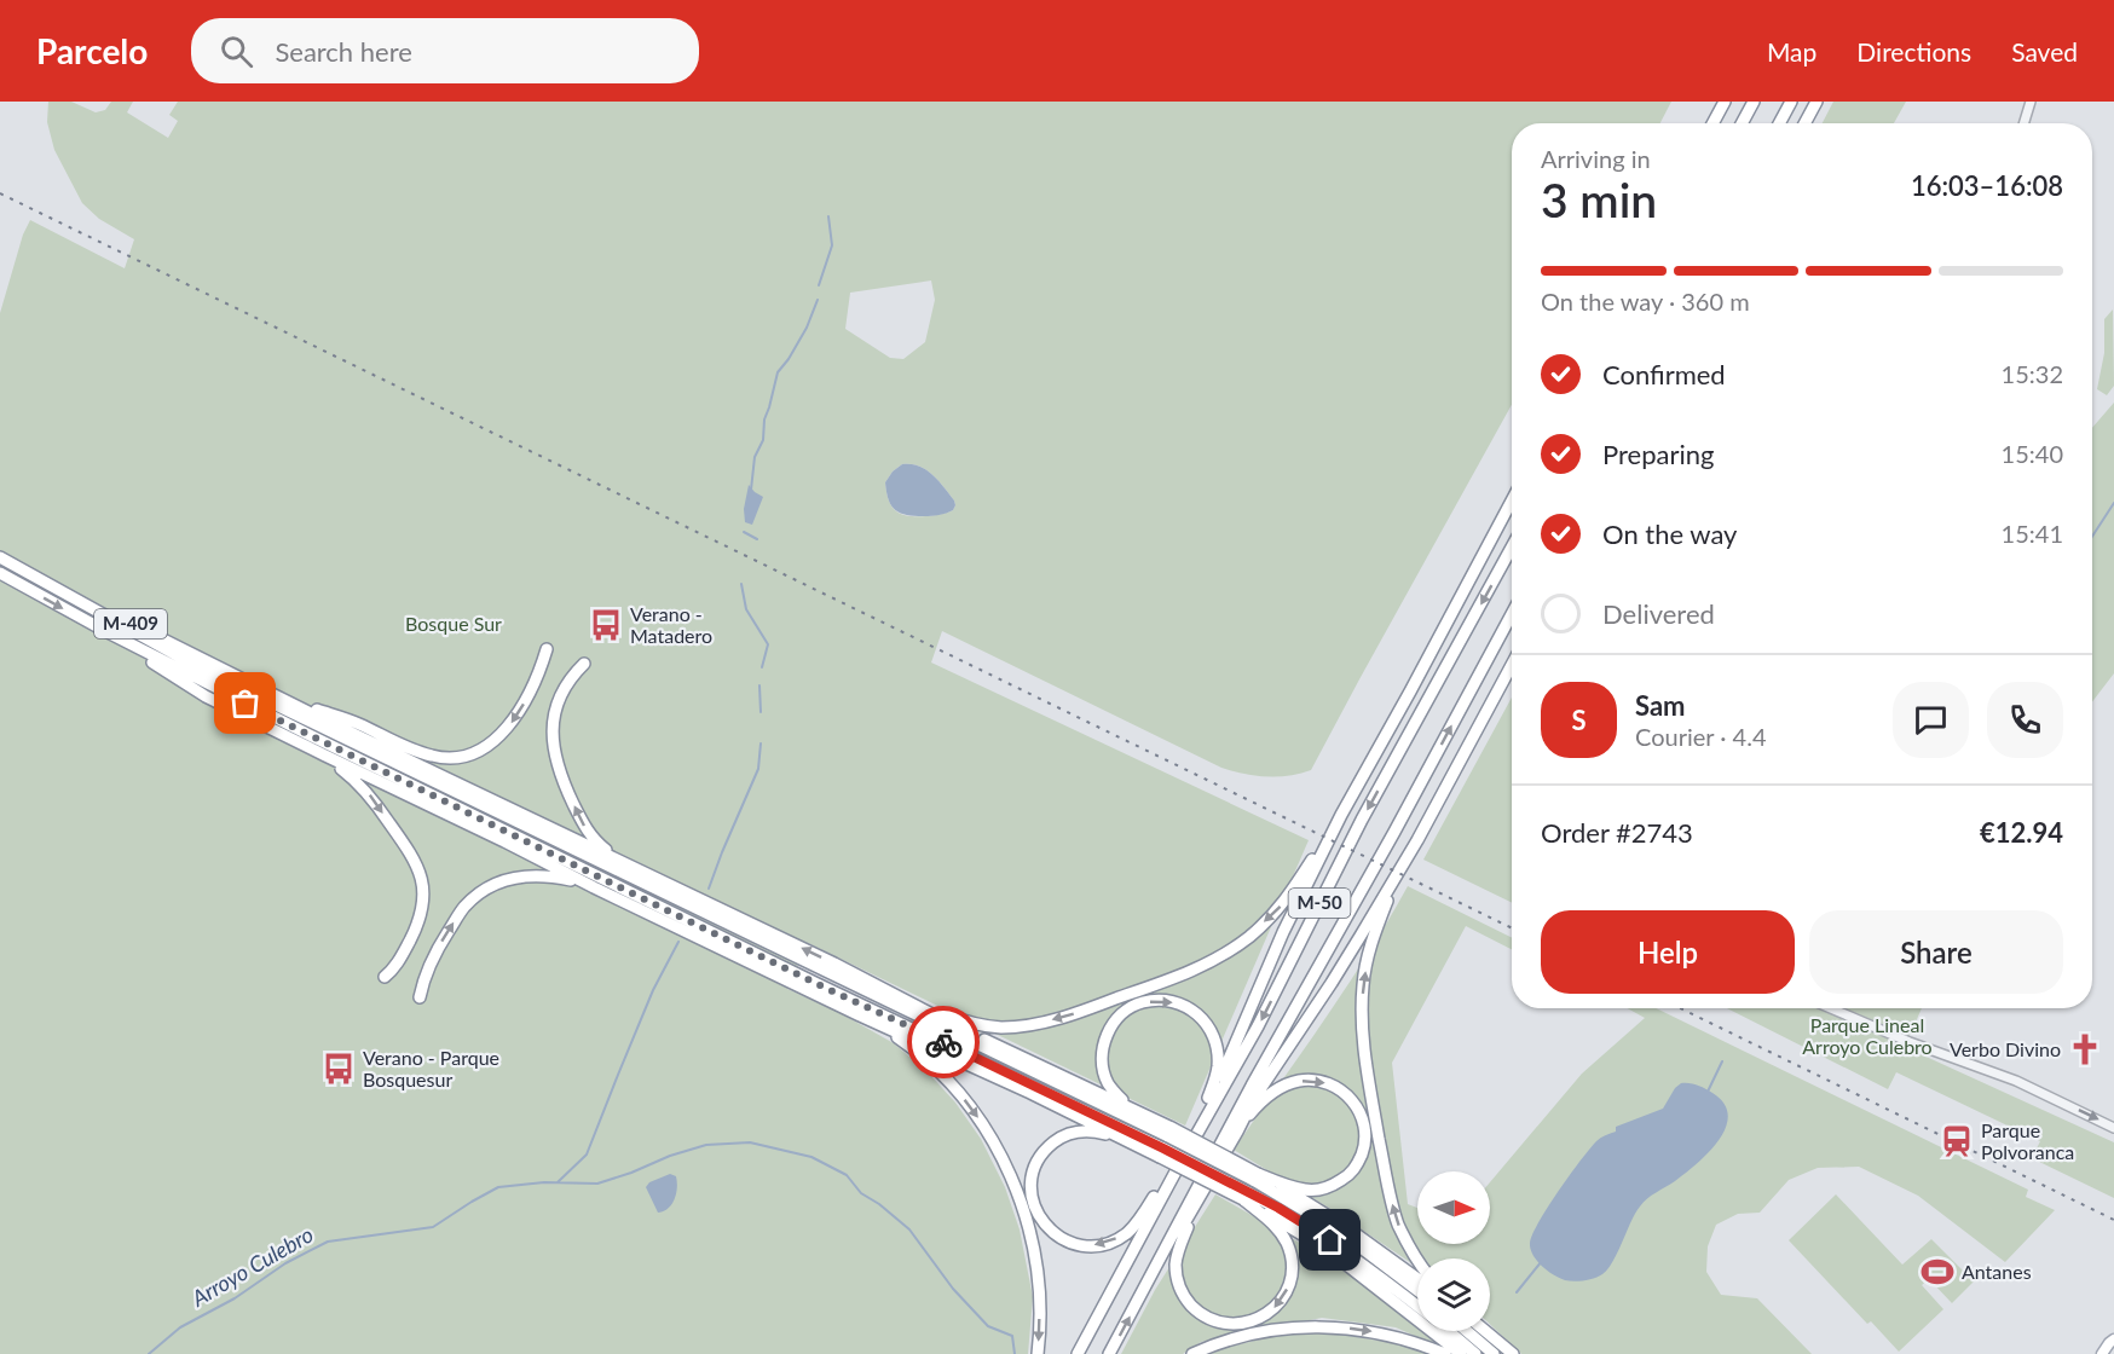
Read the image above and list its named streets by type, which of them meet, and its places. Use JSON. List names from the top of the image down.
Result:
{
  "streets": {
    "highway": ["M-409", "M-50"]
  },
  "water": ["Arroyo Culebro"],
  "parks": ["Bosque Sur", "Parque Lineal Arroyo Culebro"],
  "places": {
    "bus stop": ["Verano - Matadero", "Verano - Parque Bosquesur"],
    "church": ["Verbo Divino"],
    "station": ["Parque Polvoranca"],
    "sports": ["Antanes"]
  },
  "north": "right",
  "page": {
    "header": "Parcelo",
    "search": "Search here",
    "nav": ["Map", "Directions", "Saved"],
    "heading": ["3 min", "Arriving in", "16:03–16:08"],
    "panel": [
      "Sam",
      "Courier · 4.4",
      "Order #2743",
      "€12.94"
    ],
    "bar": "On the way · 360 m",
    "list": [
      ["Confirmed", "15:32"],
      ["Preparing", "15:40"],
      ["On the way", "15:41"],
      "Delivered"
    ],
    "round": "S",
    "buttons": ["Help", "Share"]
  }
}
